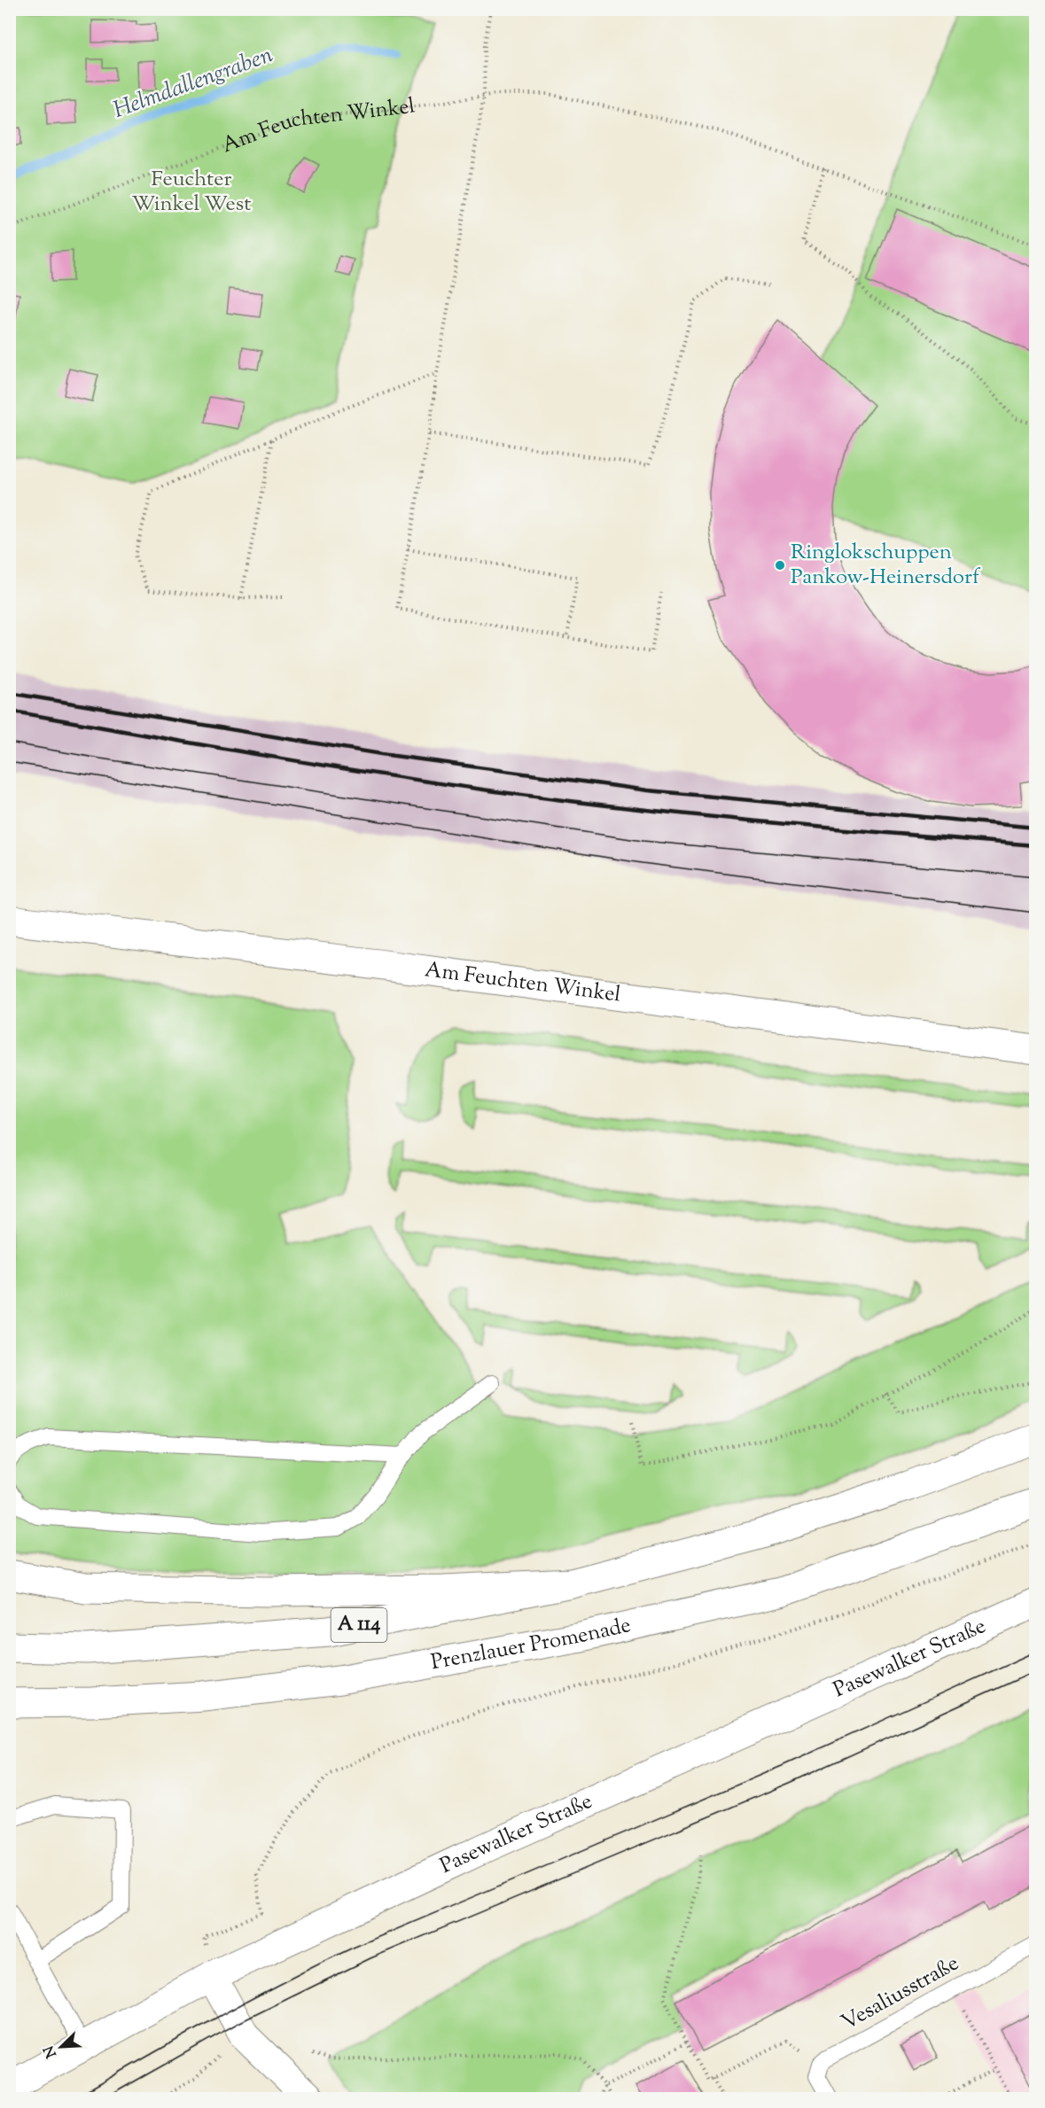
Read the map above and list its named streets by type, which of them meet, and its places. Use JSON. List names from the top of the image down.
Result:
{
  "streets": {
    "main road": [
      "Am Feuchten Winkel",
      "A 114",
      "Prenzlauer Promenade",
      "Pasewalker Straße"
    ],
    "lane": ["Vesaliusstraße"]
  },
  "water": ["Helmdallengraben"],
  "parks": ["Feuchter Winkel West"],
  "places": ["Ringlokschuppen Pankow-Heinersdorf"],
  "north": "bottom left"
}
